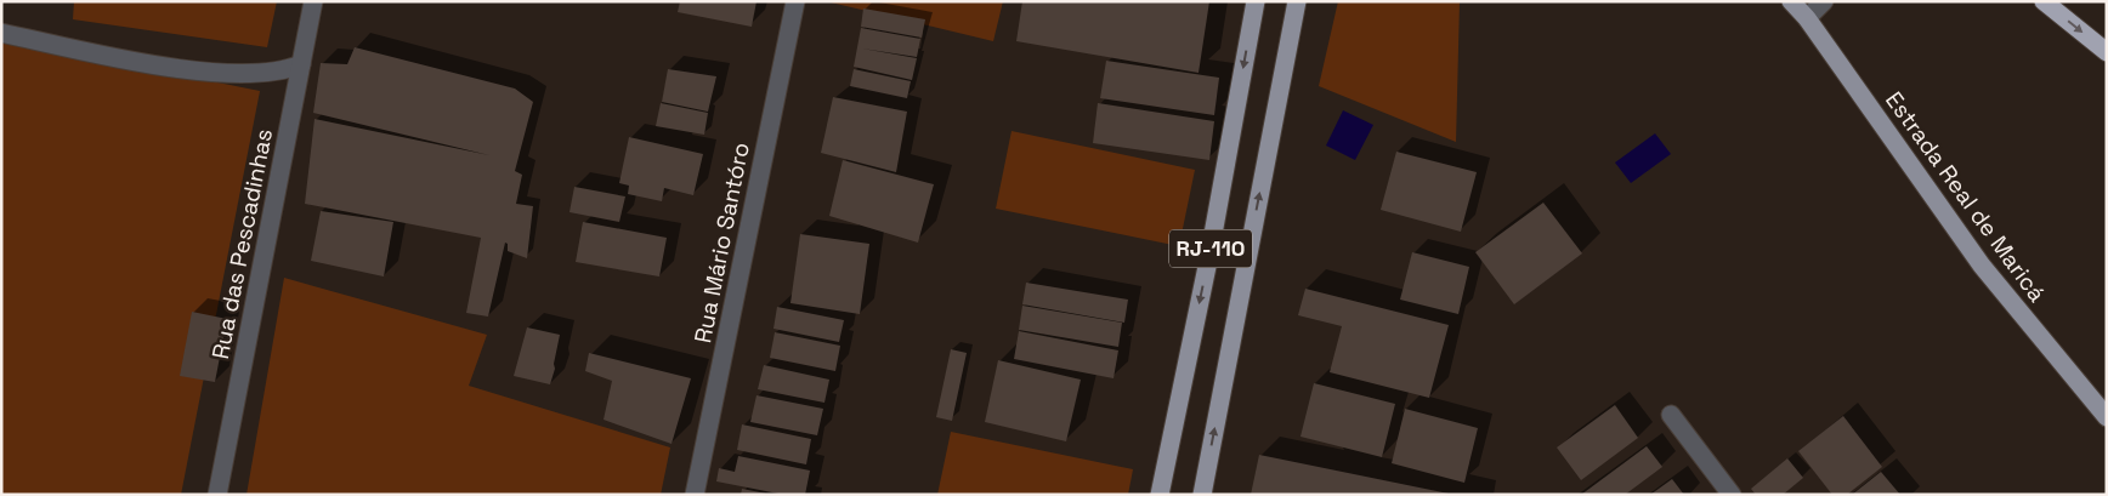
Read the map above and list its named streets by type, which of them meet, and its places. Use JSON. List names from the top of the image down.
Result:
{
  "streets": {
    "main road": ["Estrada Real de Maricá", "RJ-110"],
    "street": ["Rua Mário Santóro", "Rua das Pescadinhas"]
  }
}
